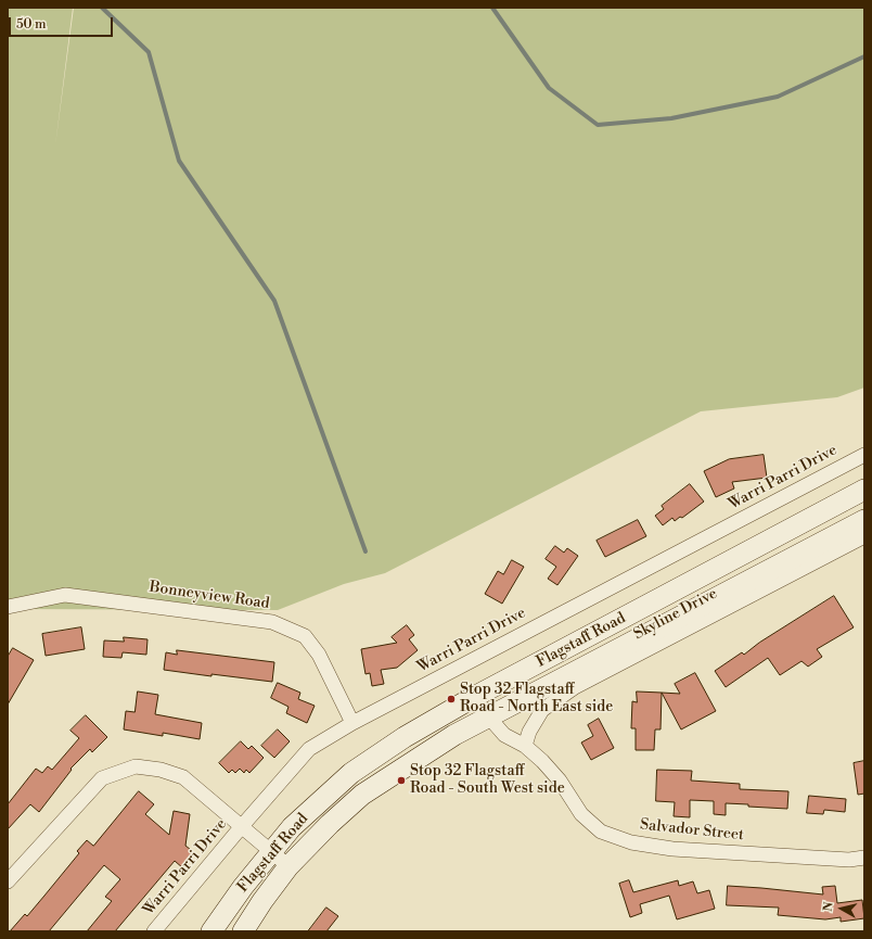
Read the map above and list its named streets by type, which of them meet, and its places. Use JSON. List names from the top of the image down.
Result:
{
  "streets": {
    "main road": ["Flagstaff Road"],
    "street": [
      "Warri Parri Drive",
      "Bonneyview Road",
      "Skyline Drive",
      "Salvador Street"
    ]
  },
  "crossings": [
    ["Warri Parri Drive", "Bonneyview Road"],
    ["Skyline Drive", "Salvador Street"],
    ["Flagstaff Road", "Salvador Street"]
  ],
  "places": ["Stop 32 Flagstaff Road - North East side", "Stop 32 Flagstaff Road - South West side"],
  "scale_bar": "50 m",
  "north": "left"
}
